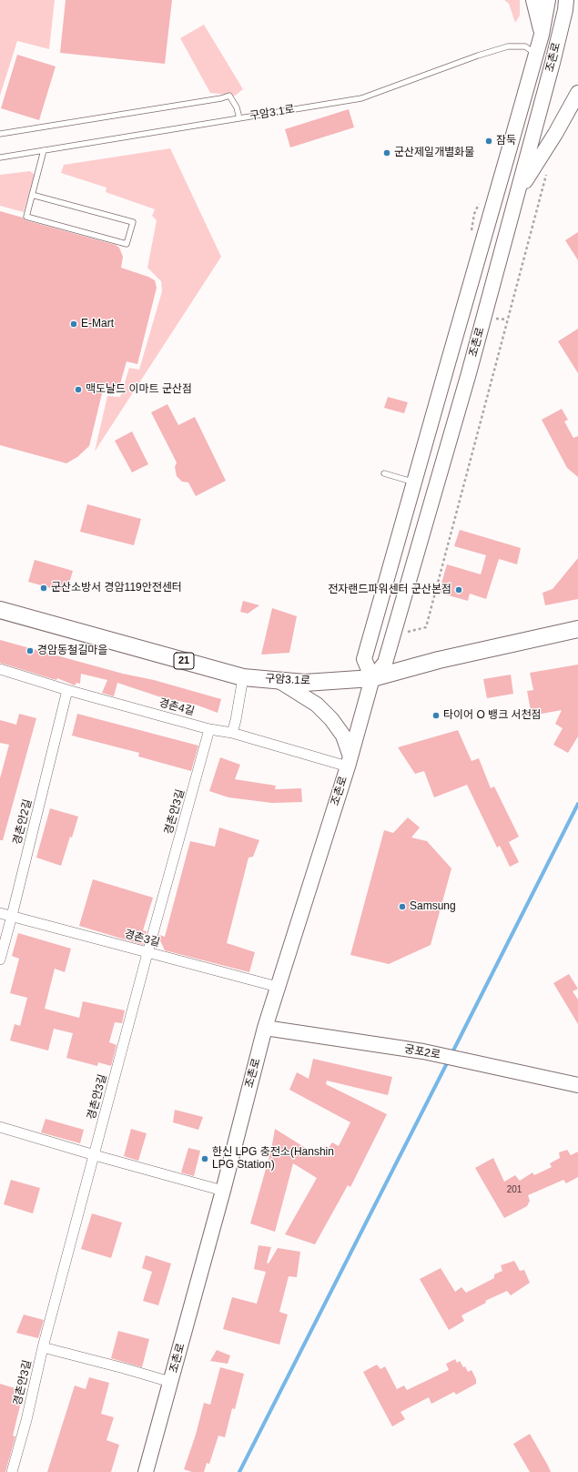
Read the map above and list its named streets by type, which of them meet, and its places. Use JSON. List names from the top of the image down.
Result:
{
  "streets": {
    "main road": ["구암3.1로", "21"],
    "street": [
      "조촌로",
      "경촌4길",
      "경촌안3길",
      "경촌안2길",
      "경촌3길",
      "궁포2로"
    ]
  },
  "crossings": [
    ["조촌로", "구암3.1로"],
    ["조촌로", "경촌4길"],
    ["조촌로", "경촌3길"],
    ["조촌로", "궁포2로"],
    ["경촌4길", "경촌안3길"],
    ["경촌4길", "경촌안2길"],
    ["경촌안3길", "경촌3길"],
    ["경촌안2길", "경촌3길"]
  ],
  "places": [
    "잠둑",
    "군산제일개별화물",
    "E-Mart",
    "맥도날드 이마트 군산점",
    "군산소방서 경암119안전센터",
    "전자랜드파워센터 군산본점",
    "경암동철길마을",
    "타이어 O 뱅크 서천점",
    "Samsung",
    "한신 LPG 충전소(Hanshin LPG Station)"
  ],
  "house_numbers": ["201"]
}
